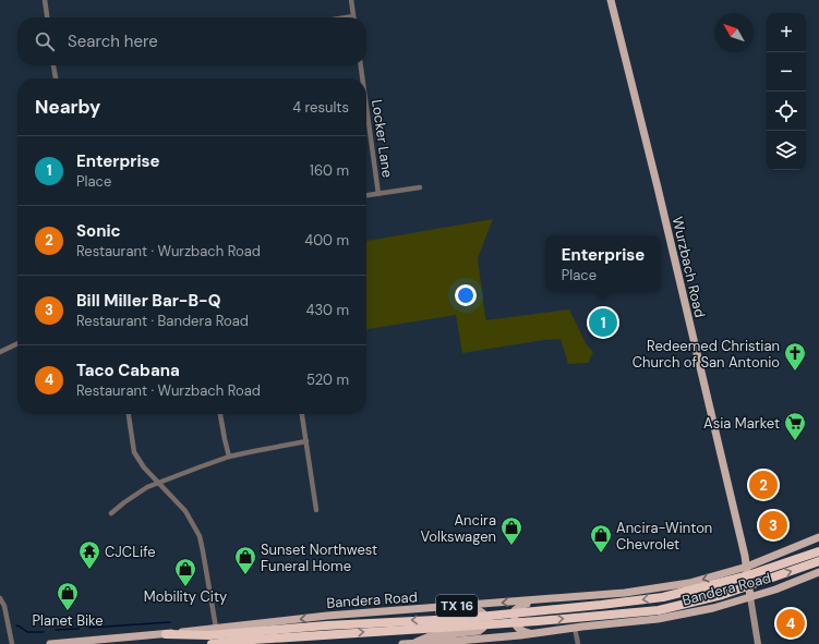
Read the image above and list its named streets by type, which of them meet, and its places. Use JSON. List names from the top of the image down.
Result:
{
  "streets": {
    "main road": ["Wurzbach Road", "Bandera Road", "TX 16"],
    "street": ["Locker Lane"]
  },
  "crossings": [
    ["Wurzbach Road", "Bandera Road"]
  ],
  "places": {
    "church": ["Redeemed Christian Church of San Antonio"],
    "supermarket": ["Asia Market"],
    "shop": [
      "Ancira Volkswagen",
      "Ancira-Winton Chevrolet",
      "Sunset Northwest Funeral Home",
      "Mobility City",
      "Planet Bike"
    ],
    "temple": ["CJCLife"]
  },
  "north": "top left",
  "page": {
    "map_buttons": ["+", "−"],
    "search": "Search here",
    "heading": ["Nearby", "4 results"],
    "list": [
      {
        "mark": "1",
        "name": "Enterprise",
        "note": "Place",
        "value": "160 m"
      },
      {
        "mark": "2",
        "name": "Sonic",
        "note": "Restaurant · Wurzbach Road",
        "value": "400 m"
      },
      {
        "mark": "3",
        "name": "Bill Miller Bar-B-Q",
        "note": "Restaurant · Bandera Road",
        "value": "430 m"
      },
      {
        "mark": "4",
        "name": "Taco Cabana",
        "note": "Restaurant · Wurzbach Road",
        "value": "520 m"
      }
    ],
    "popup": ["Enterprise", "Place"],
    "pins": [
      "1",
      "2",
      "3",
      "4"
    ]
  }
}
